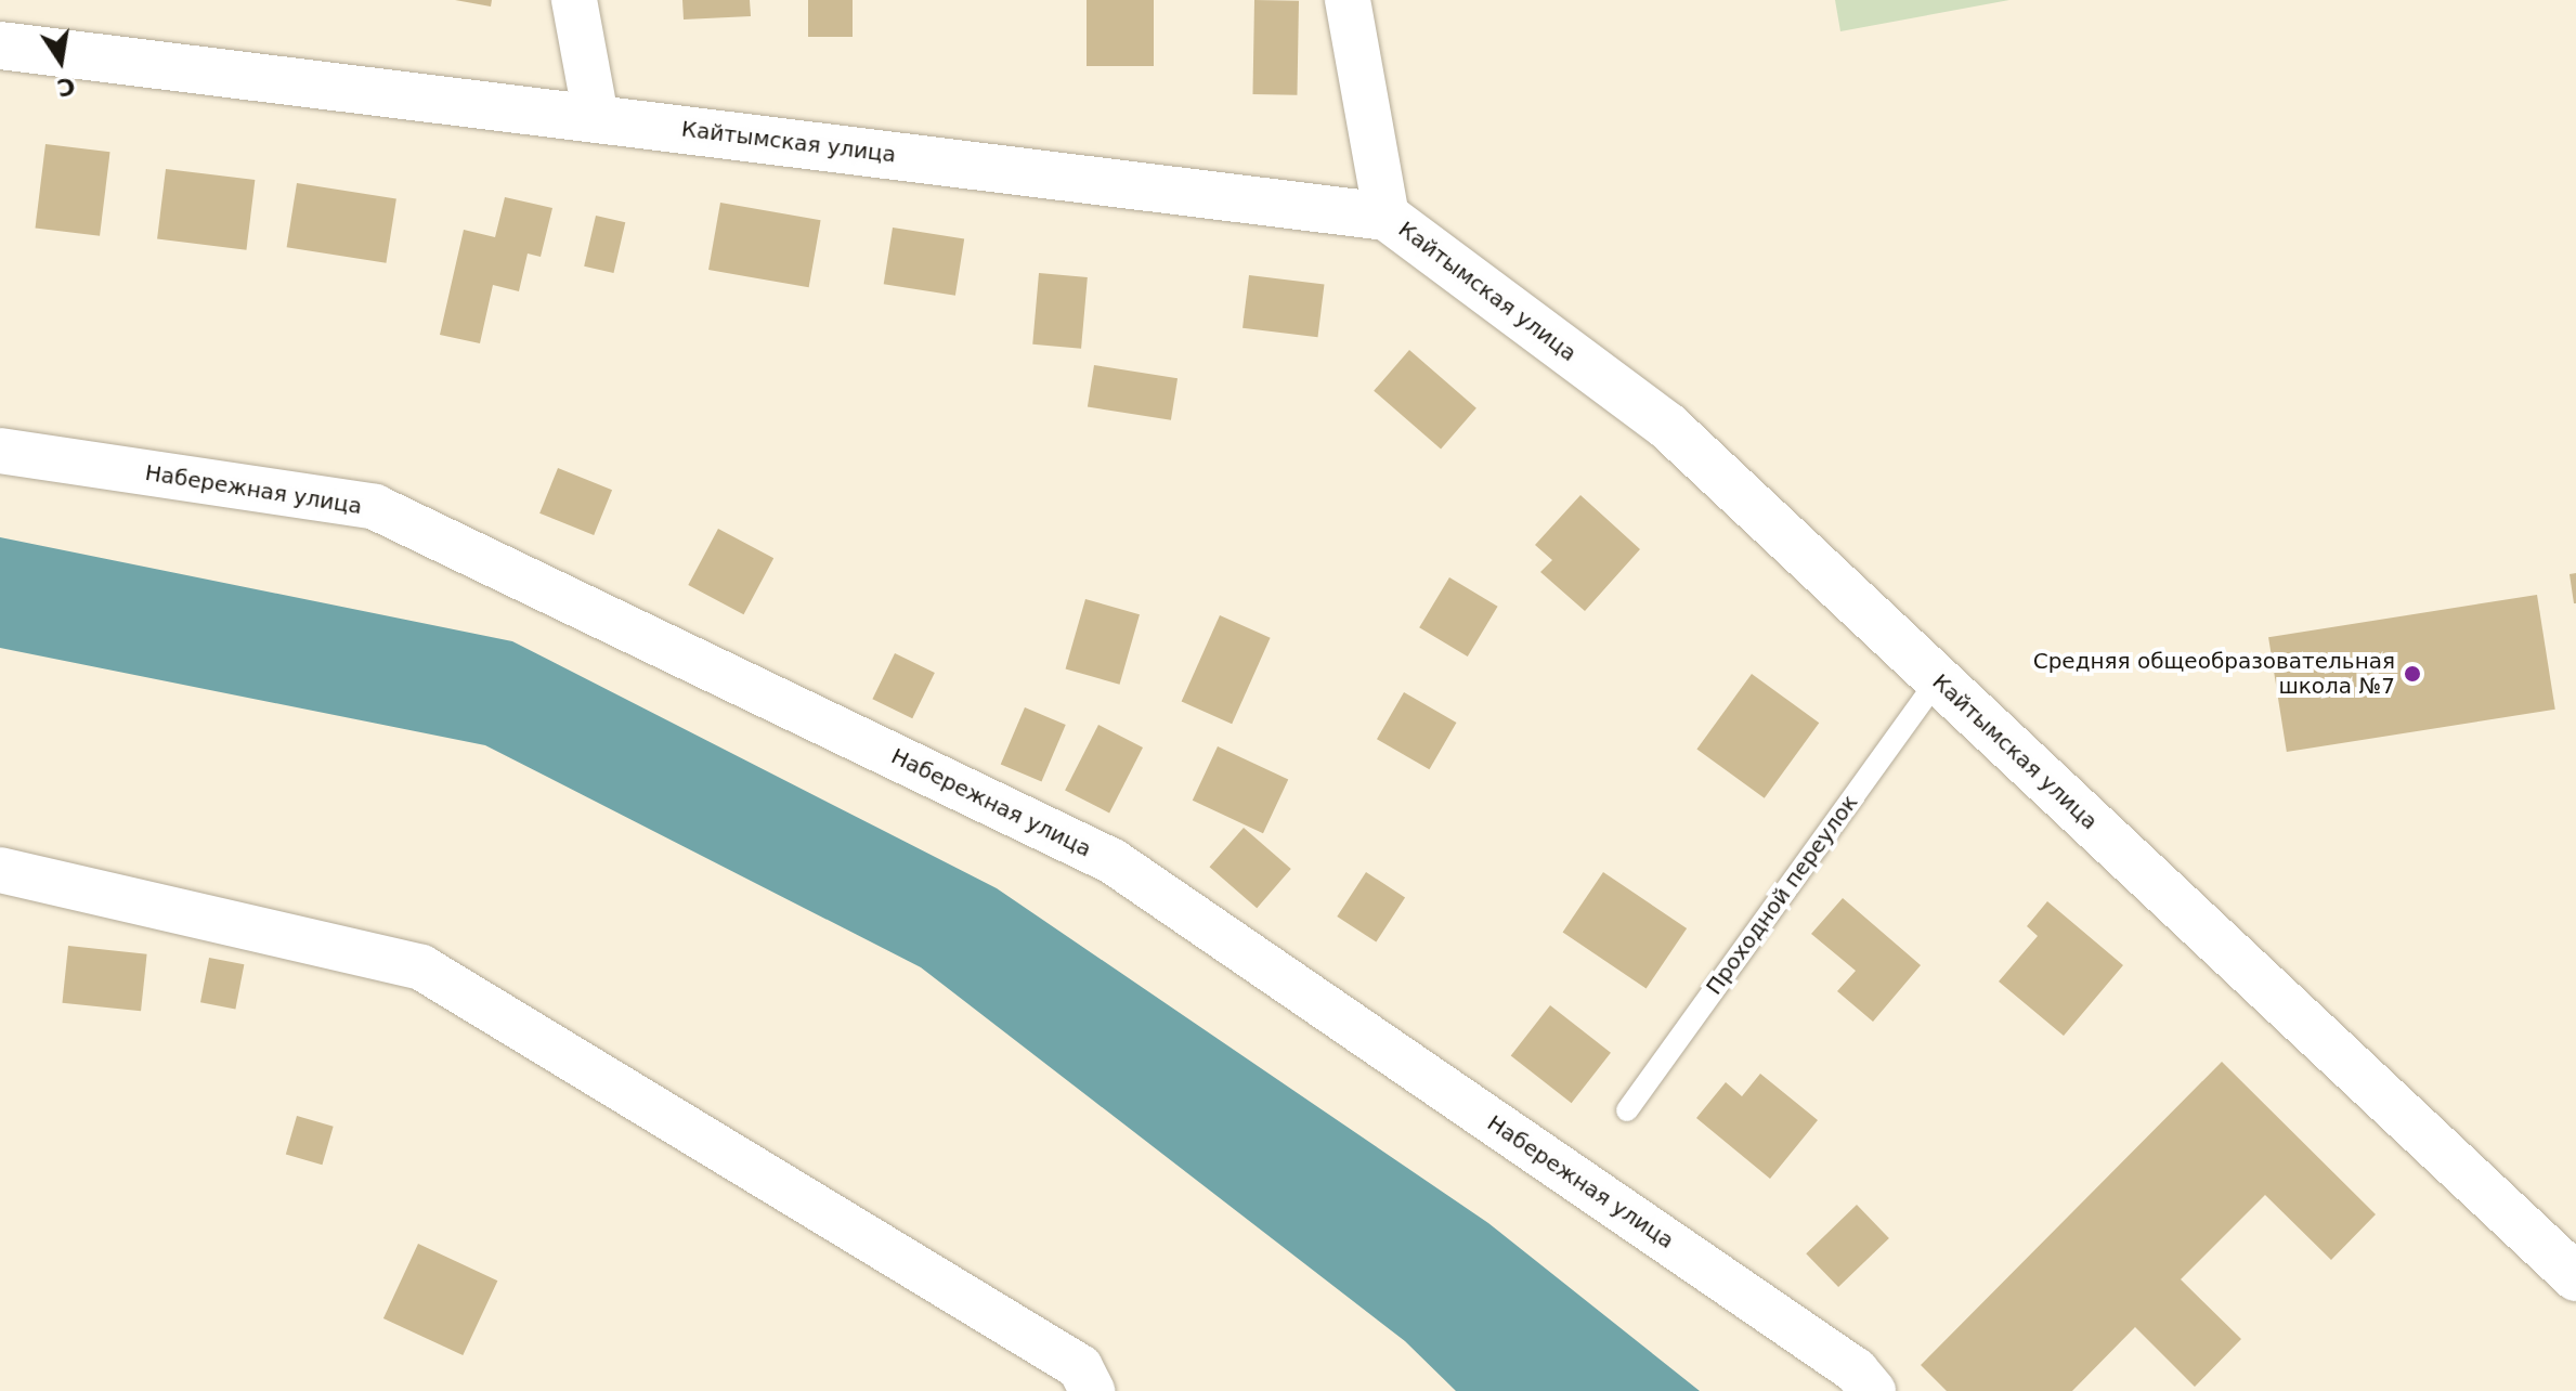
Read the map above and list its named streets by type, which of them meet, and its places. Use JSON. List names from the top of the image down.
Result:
{
  "streets": {
    "street": ["Кайтымская улица", "Набережная улица"],
    "lane": ["Проходной переулок"]
  },
  "crossings": [
    ["Кайтымская улица", "Проходной переулок"]
  ],
  "places": ["Средняя общеобразовательная школа №7"],
  "north": "bottom"
}
